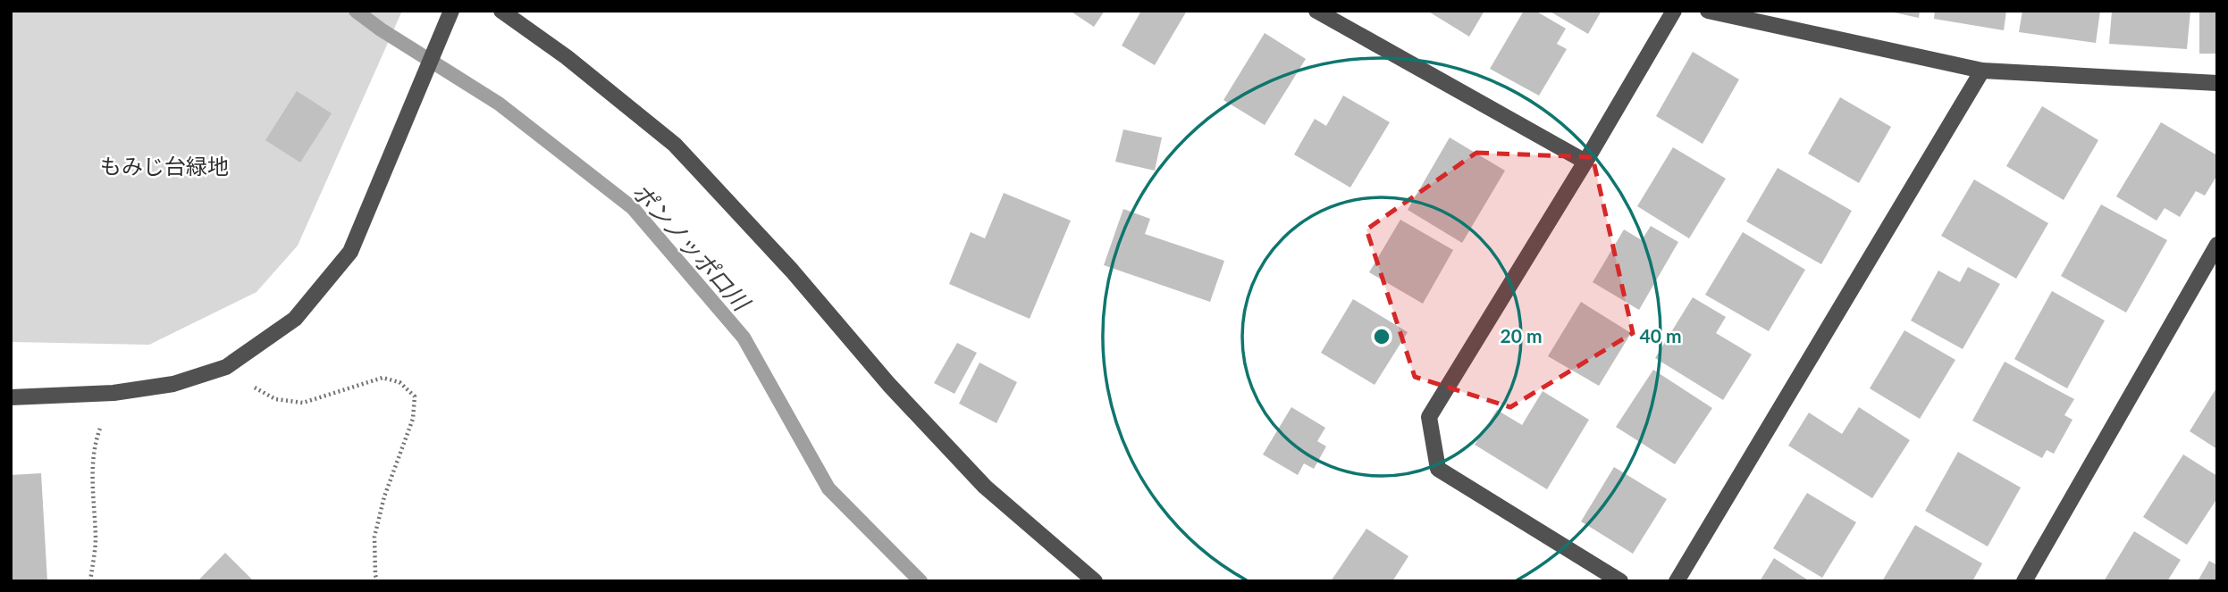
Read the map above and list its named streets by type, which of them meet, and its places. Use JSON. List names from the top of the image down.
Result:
{
  "water": ["ポンノッポロ川"],
  "parks": ["もみじ台緑地"],
  "rings": ["20 m", "40 m"]
}
